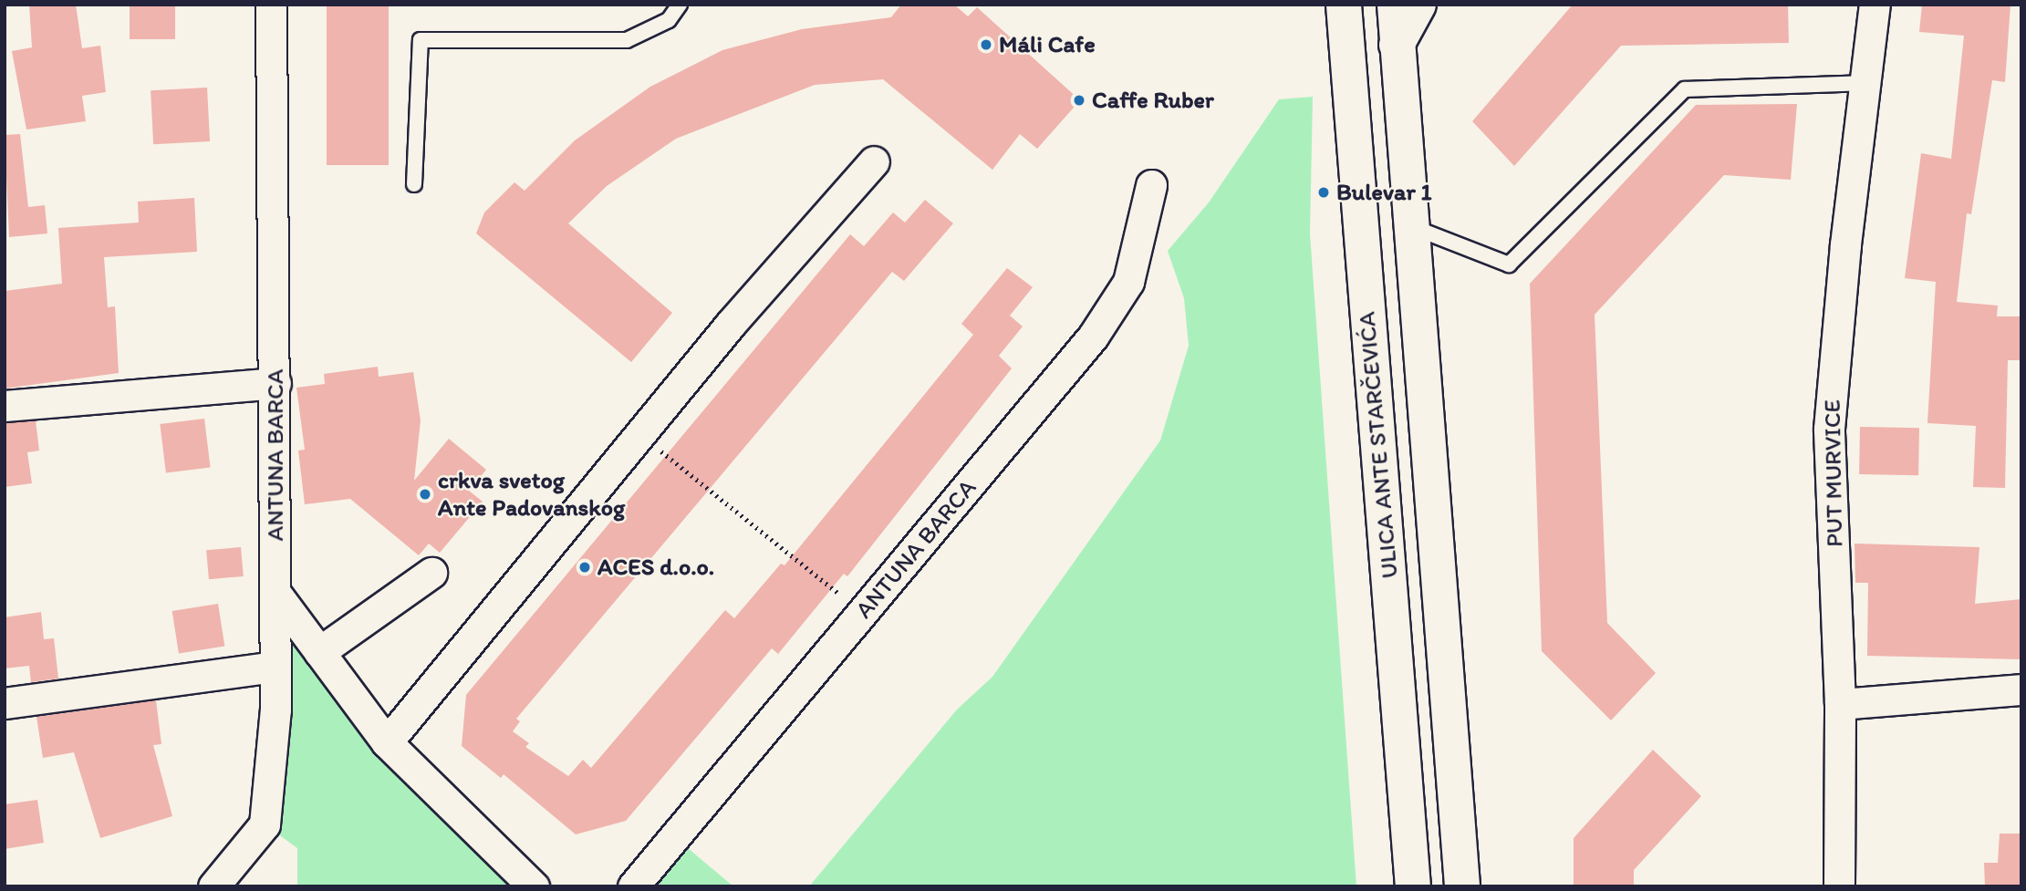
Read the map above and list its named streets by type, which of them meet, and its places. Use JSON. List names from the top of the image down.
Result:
{
  "streets": {
    "main road": ["ULICA ANTE STARČEVIĆA"],
    "street": ["ANTUNA BARCA", "PUT MURVICE"]
  },
  "places": [
    "Máli Cafe",
    "Caffe Ruber",
    "Bulevar 1",
    "crkva svetog Ante Padovanskog",
    "ACES d.o.o."
  ]
}
